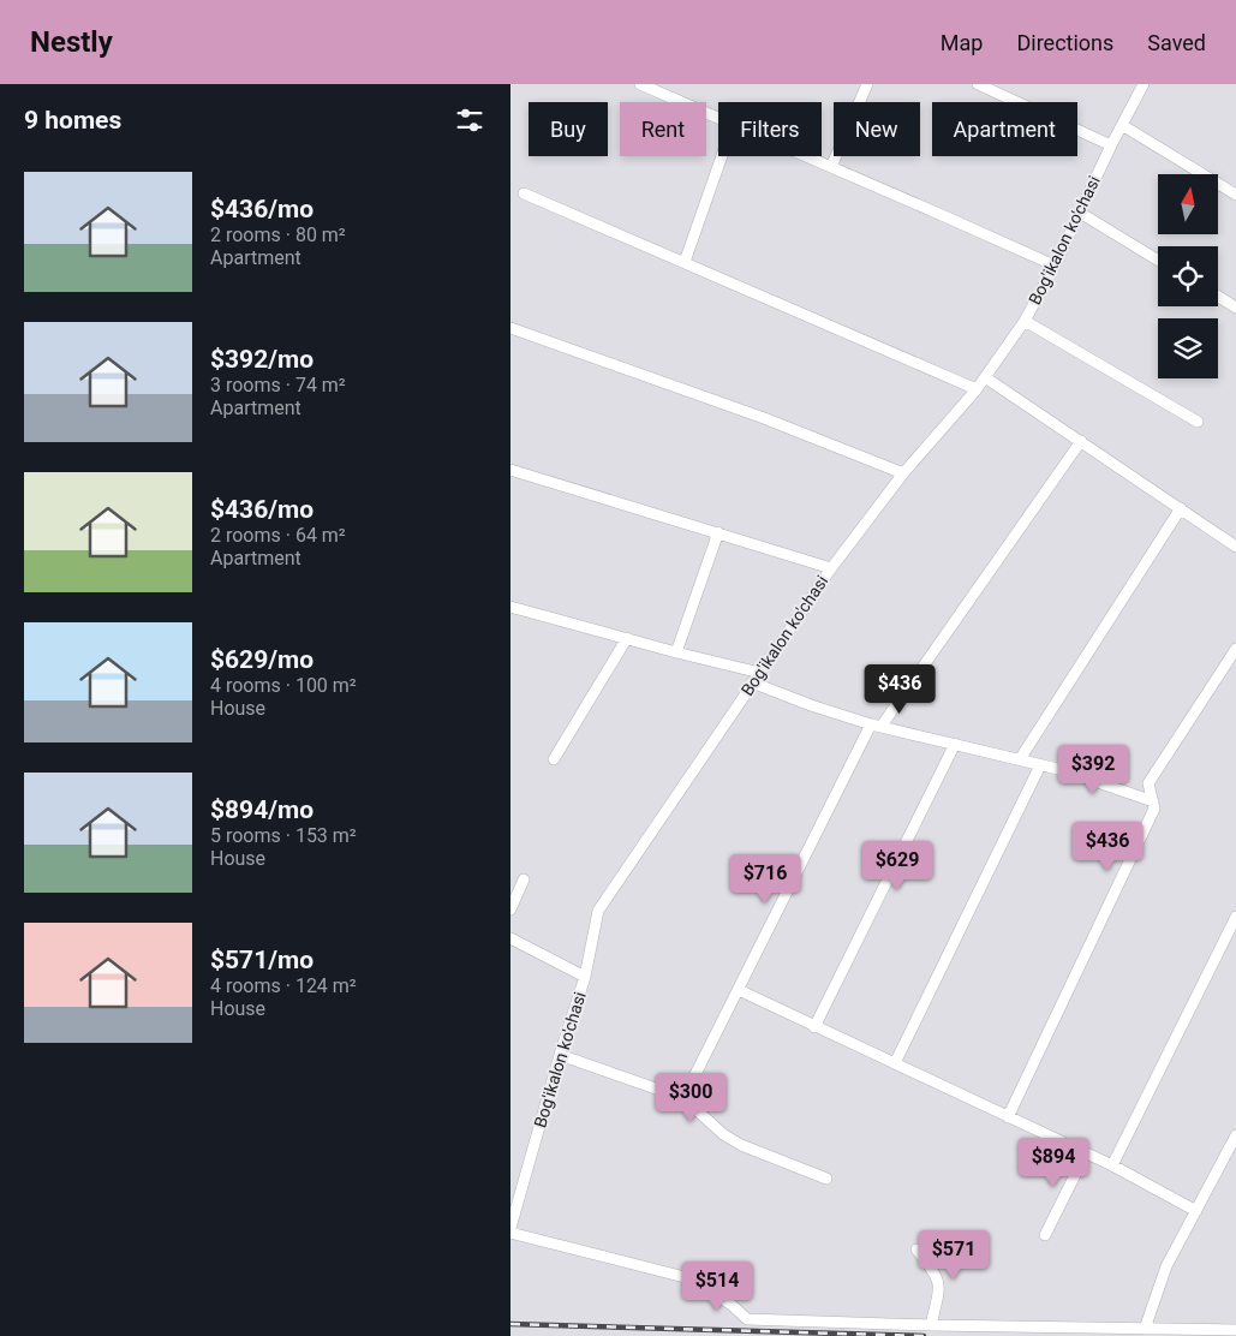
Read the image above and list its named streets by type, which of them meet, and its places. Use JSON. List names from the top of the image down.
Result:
{
  "streets": {
    "street": ["Bog'ikalon ko'chasi"]
  },
  "north": "top",
  "page": {
    "header": "Nestly",
    "nav": ["Map", "Directions", "Saved"],
    "heading": "9 homes",
    "chip": [
      "Buy",
      "Rent",
      "Filters",
      "New",
      "Apartment"
    ],
    "list": [
      {
        "name": "$436/mo",
        "note": "2 rooms · 80 m² · Apartment"
      },
      {
        "name": "$392/mo",
        "note": "3 rooms · 74 m² · Apartment"
      },
      {
        "name": "$436/mo",
        "note": "2 rooms · 64 m² · Apartment"
      },
      {
        "name": "$629/mo",
        "note": "4 rooms · 100 m² · House"
      },
      {
        "name": "$894/mo",
        "note": "5 rooms · 153 m² · House"
      },
      {
        "name": "$571/mo",
        "note": "4 rooms · 124 m² · House"
      }
    ],
    "price": [
      "$436",
      "$392",
      "$436",
      "$629",
      "$716",
      "$300",
      "$894",
      "$571",
      "$514"
    ]
  }
}
